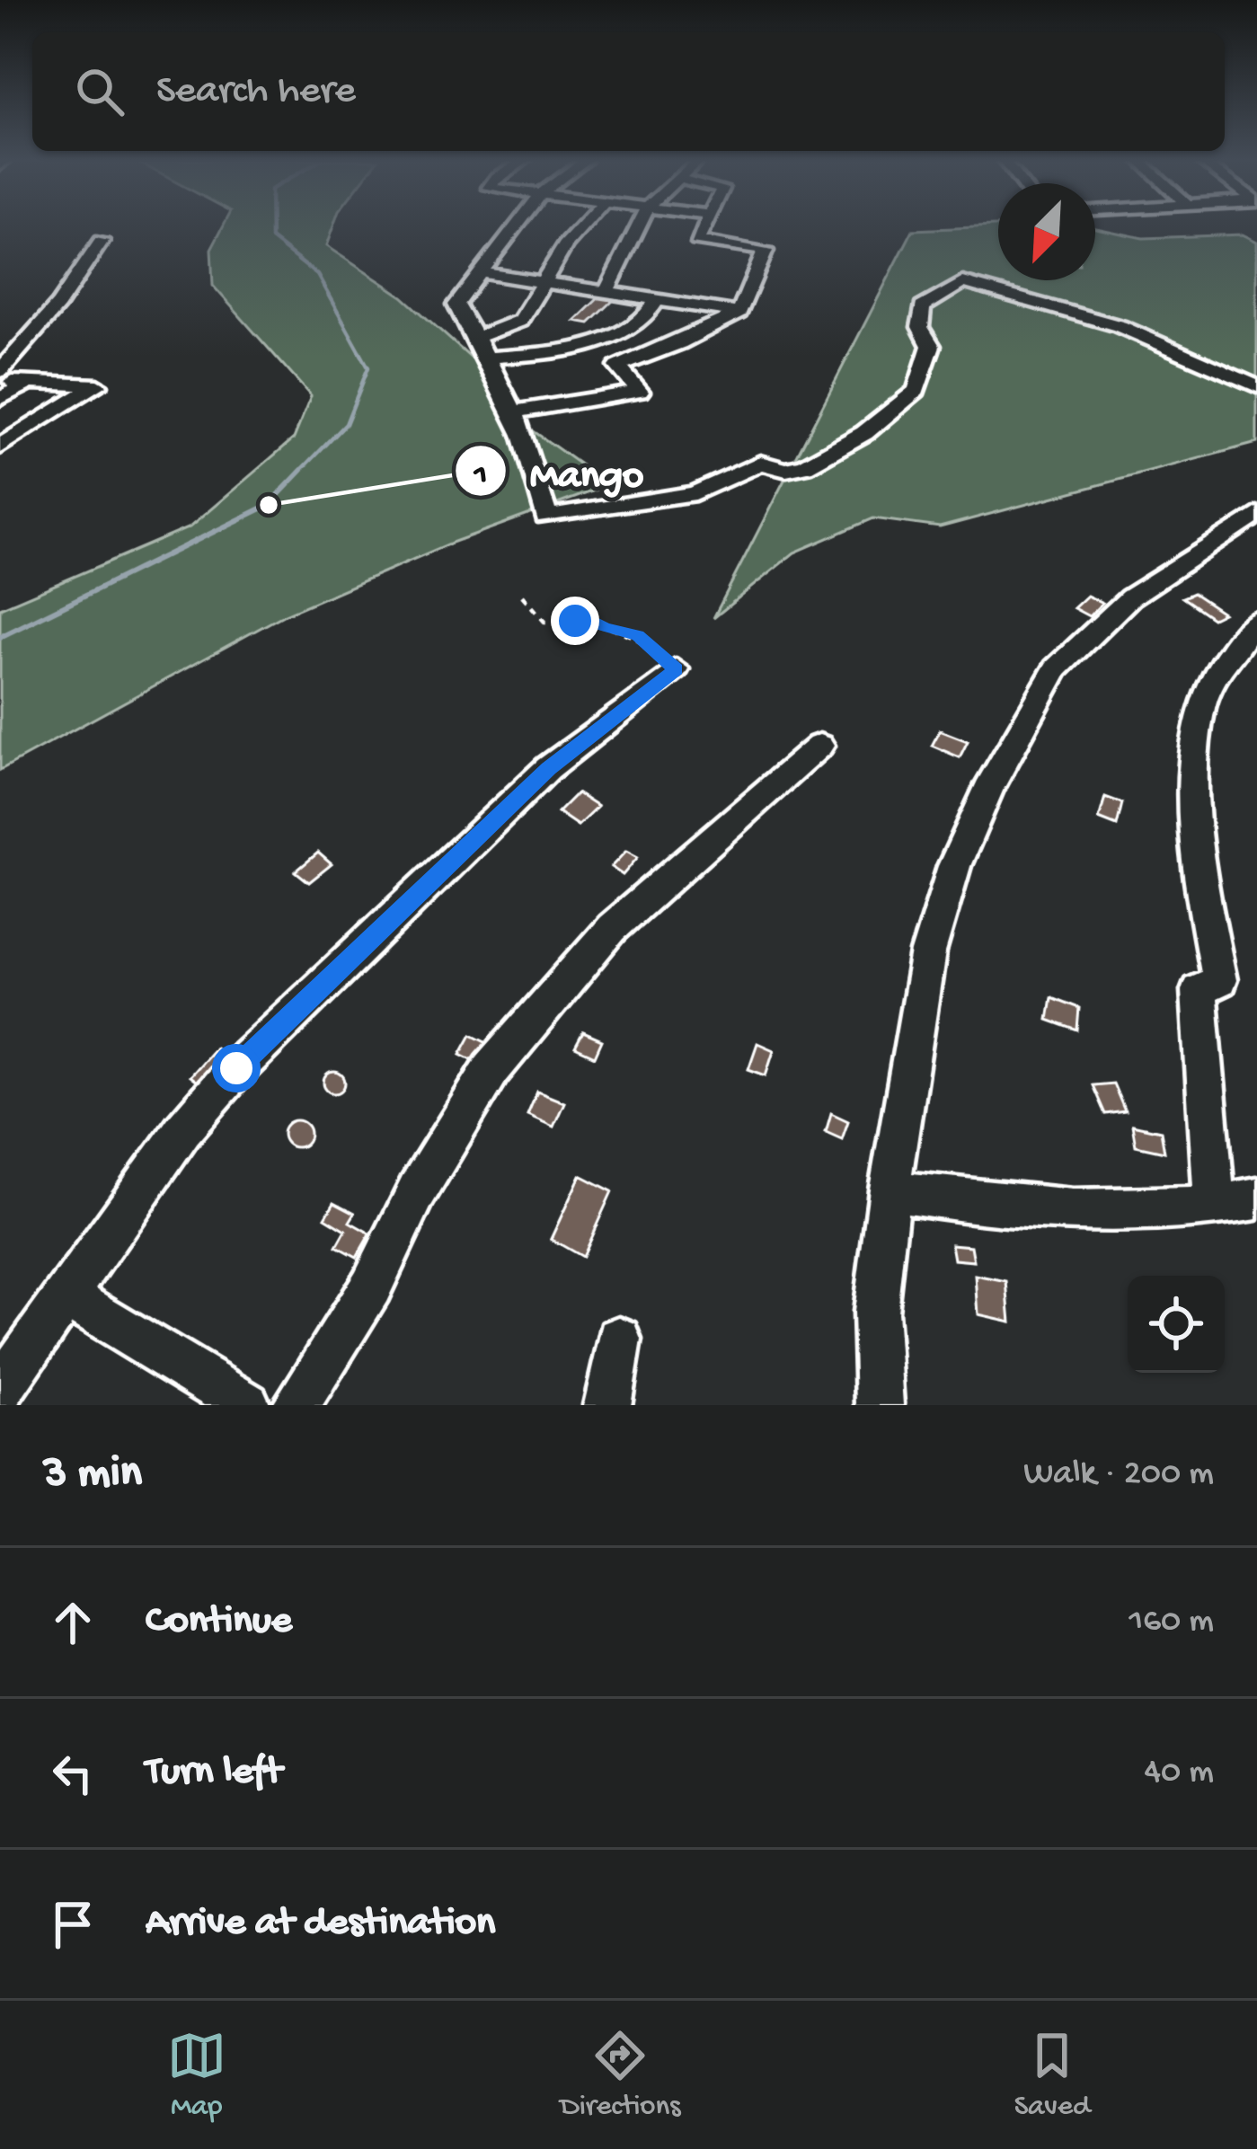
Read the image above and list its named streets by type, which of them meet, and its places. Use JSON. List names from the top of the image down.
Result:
{
  "places": ["Mango"],
  "north": "bottom left",
  "page": {
    "search": "Search here",
    "heading": ["3 min", "Walk · 200 m"],
    "list": [
      ["Continue", "160 m"],
      ["Turn left", "40 m"],
      "Arrive at destination"
    ],
    "nav": ["Map", "Directions", "Saved"]
  }
}
